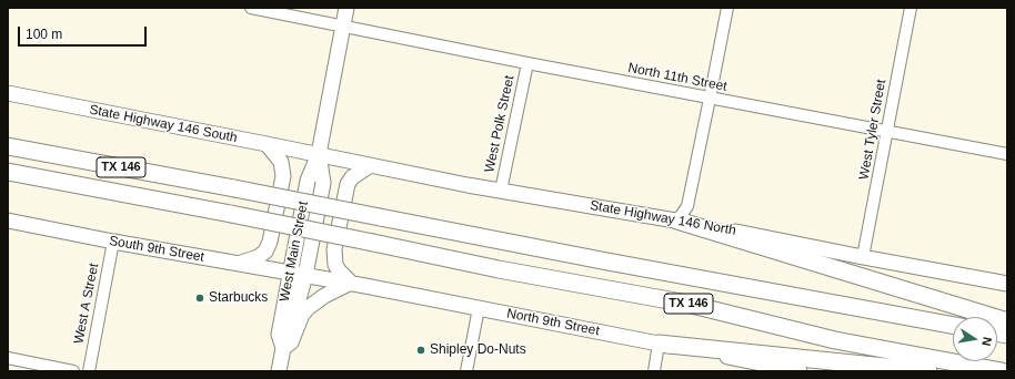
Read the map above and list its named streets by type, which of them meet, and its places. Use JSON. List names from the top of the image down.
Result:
{
  "streets": {
    "highway": ["TX 146"],
    "main road": [
      "State Highway 146 South",
      "State Highway 146 North",
      "South 9th Street",
      "West Main Street",
      "North 9th Street"
    ],
    "street": [
      "North 11th Street",
      "West Polk Street",
      "West Tyler Street",
      "West A Street"
    ]
  },
  "crossings": [
    ["North 11th Street", "West Polk Street"],
    ["North 11th Street", "West Tyler Street"],
    ["North 11th Street", "West Main Street"],
    ["State Highway 146 South", "State Highway 146 North"],
    ["State Highway 146 South", "West Main Street"],
    ["West Polk Street", "State Highway 146 North"],
    ["West Tyler Street", "State Highway 146 North"],
    ["State Highway 146 North", "West Main Street"],
    ["South 9th Street", "West Main Street"],
    ["South 9th Street", "West A Street"],
    ["South 9th Street", "North 9th Street"],
    ["West Main Street", "North 9th Street"]
  ],
  "places": ["Starbucks", "Shipley Do-Nuts"],
  "scale_bar": "100 m",
  "north": "right"
}
